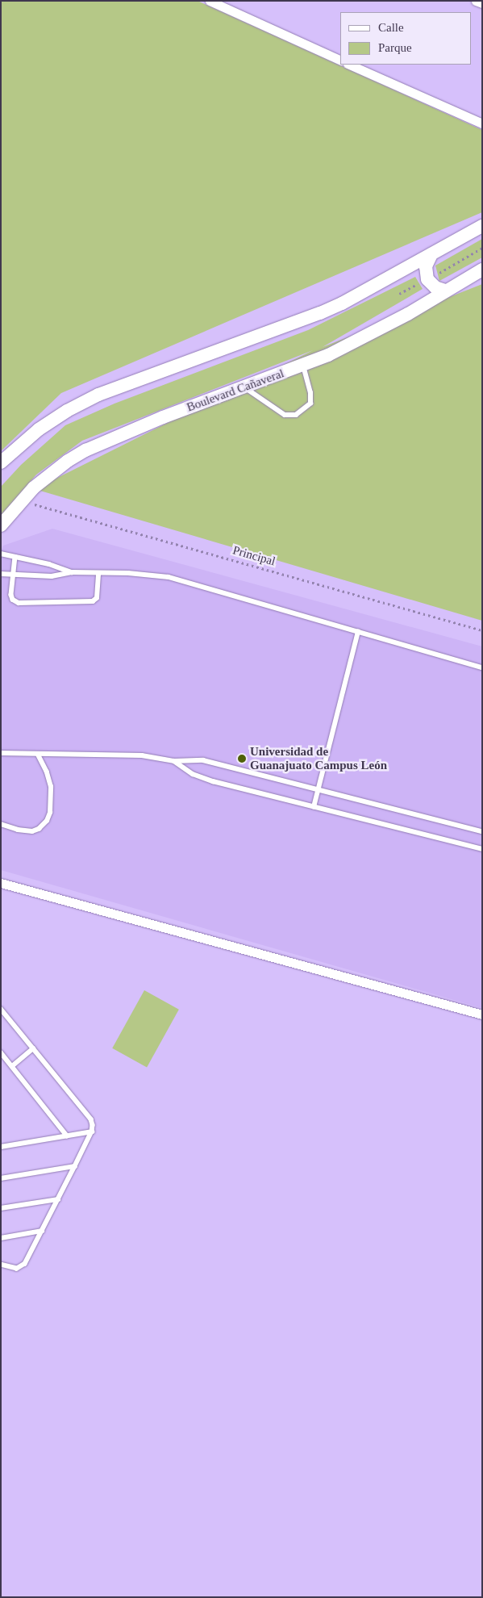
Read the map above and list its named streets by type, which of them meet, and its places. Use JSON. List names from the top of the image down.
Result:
{
  "streets": {
    "street": ["Boulevard Cañaveral"],
    "path": ["Principal"]
  },
  "crossings": [
    ["Boulevard Cañaveral", "Principal"]
  ],
  "places": ["Universidad de Guanajuato Campus León"],
  "legend": ["Calle", "Parque"]
}
